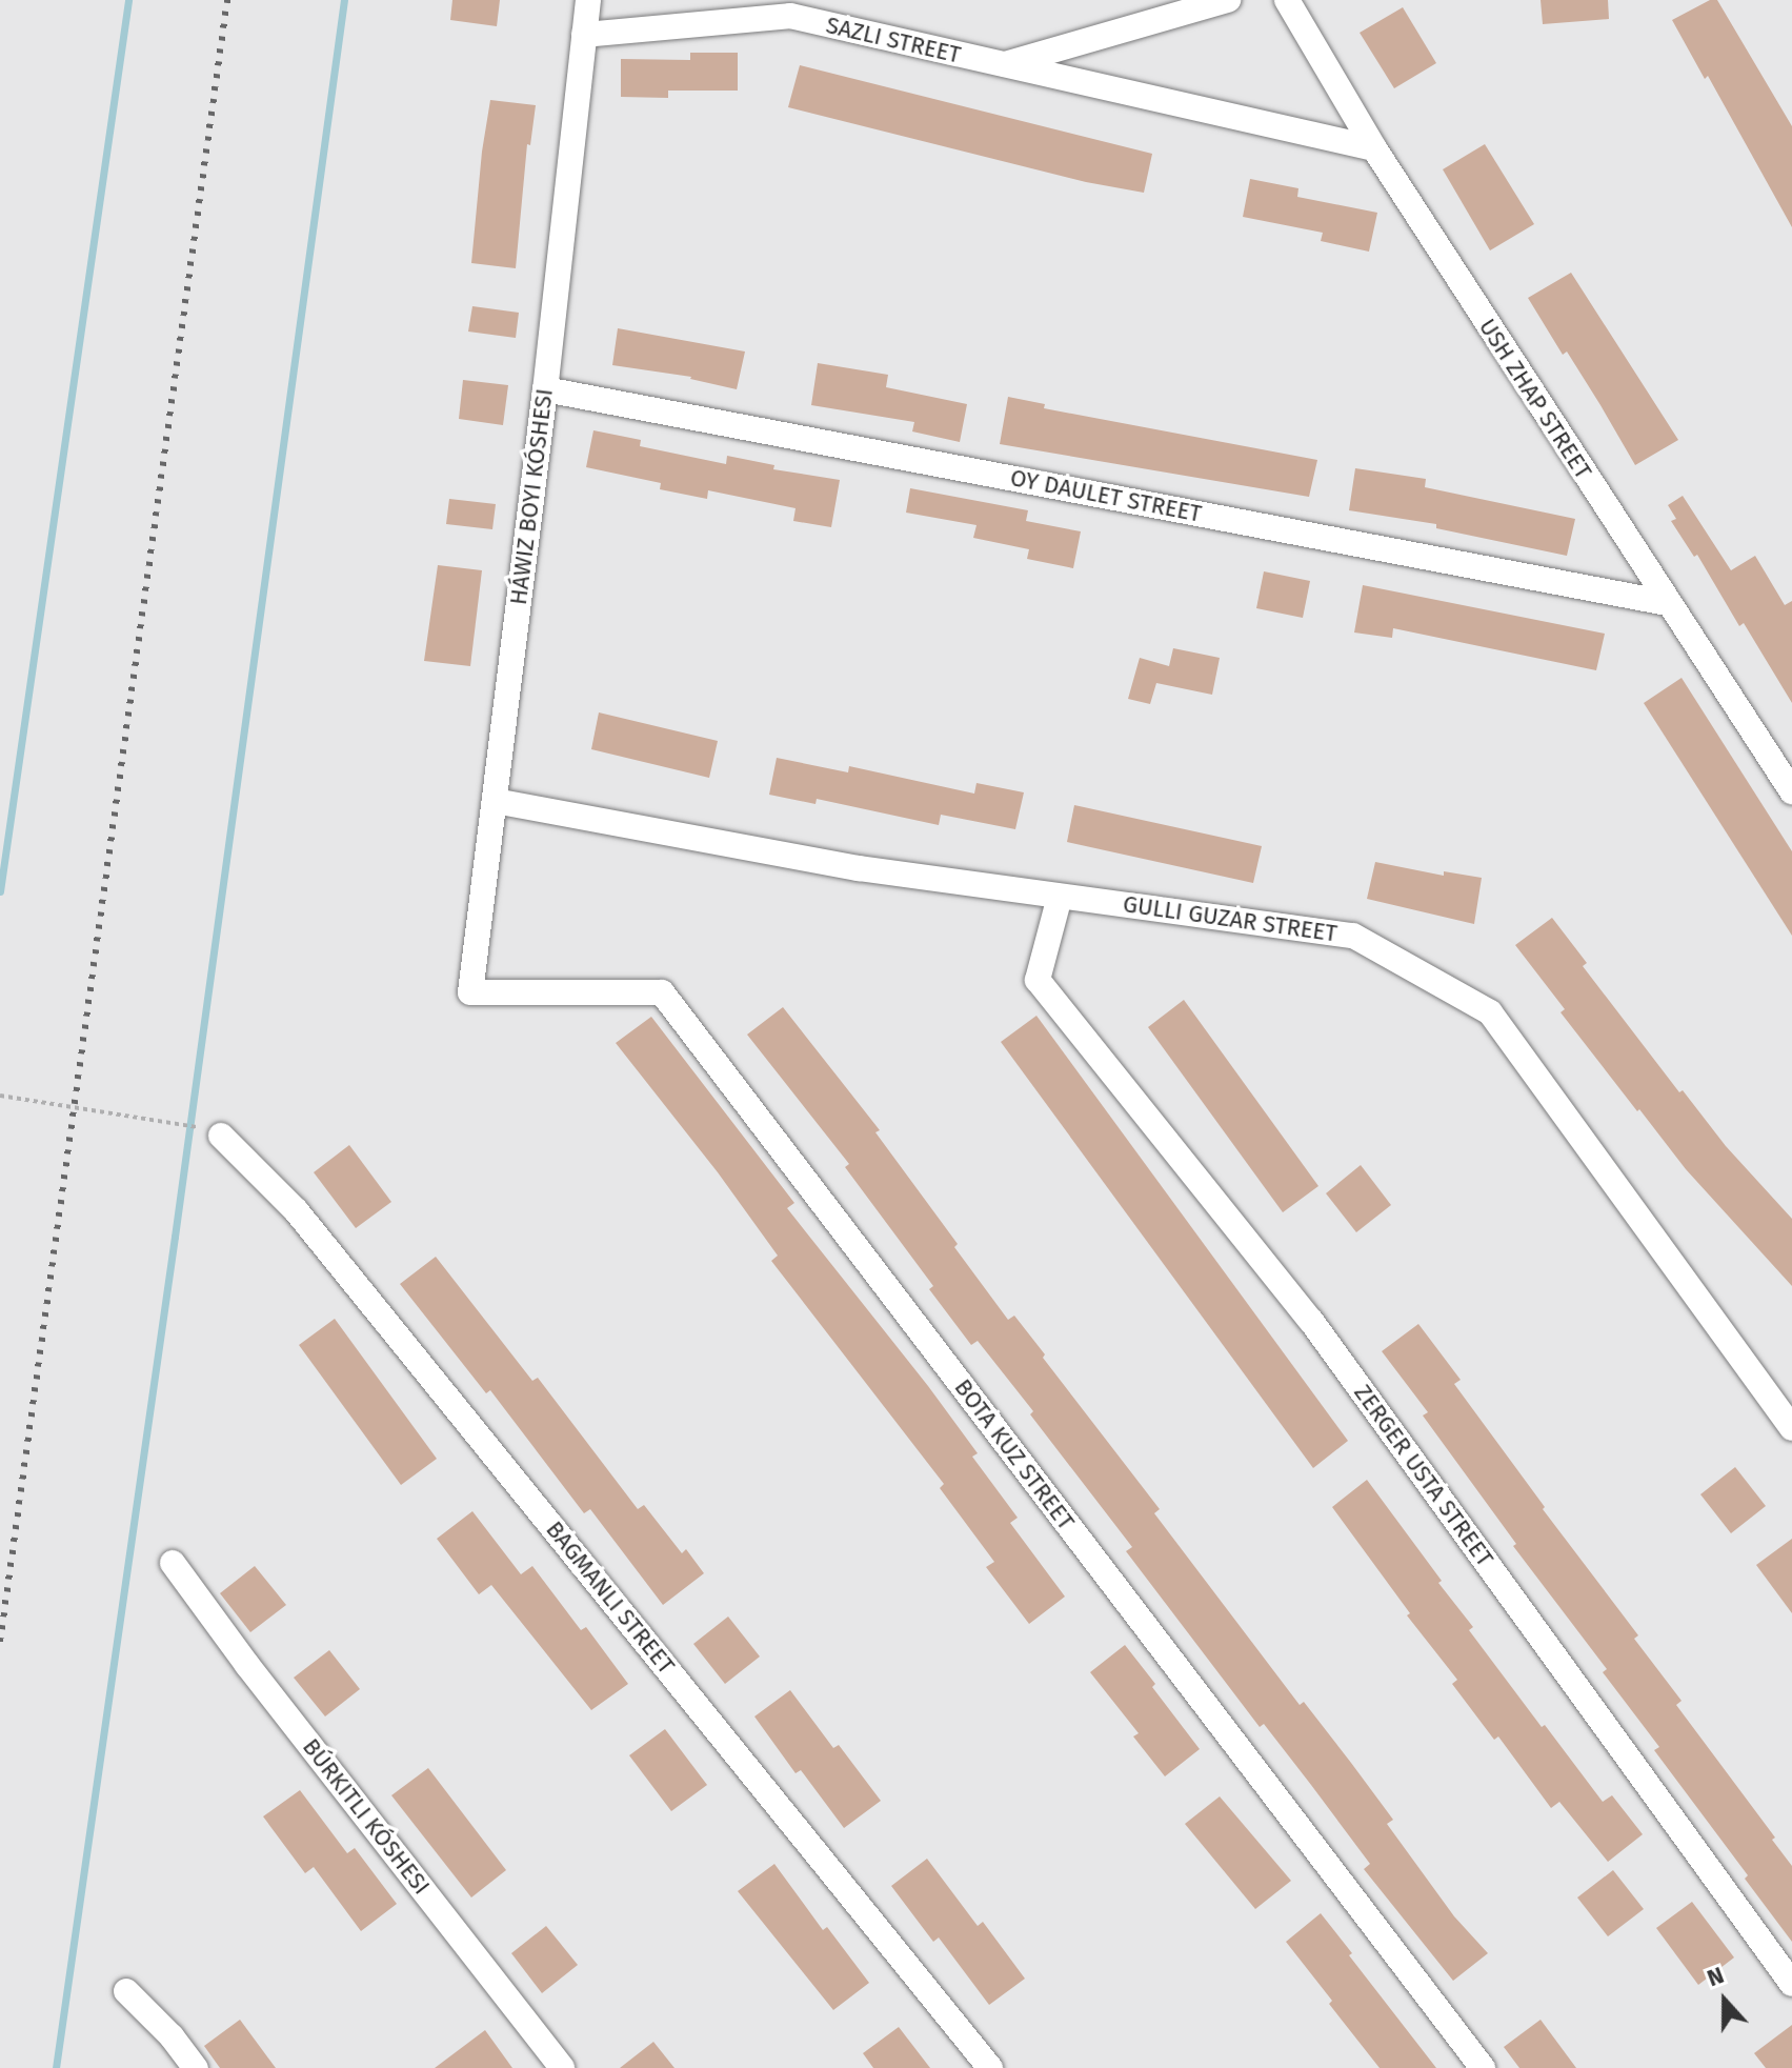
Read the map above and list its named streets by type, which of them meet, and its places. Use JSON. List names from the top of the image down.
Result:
{
  "streets": {
    "street": [
      "SAZLI STREET",
      "USH ZHAP STREET",
      "OY DAULET STREET",
      "GULLI GUZAR STREET",
      "BOTA KUZ STREET",
      "ZERGER USTA STREET",
      "BAGMANLI STREET",
      "BÚRKITLI KÓSHESI"
    ]
  },
  "crossings": [
    ["SAZLI STREET", "USH ZHAP STREET"],
    ["USH ZHAP STREET", "OY DAULET STREET"],
    ["GULLI GUZAR STREET", "BOTA KUZ STREET"],
    ["GULLI GUZAR STREET", "ZERGER USTA STREET"]
  ],
  "north": "top"
}
